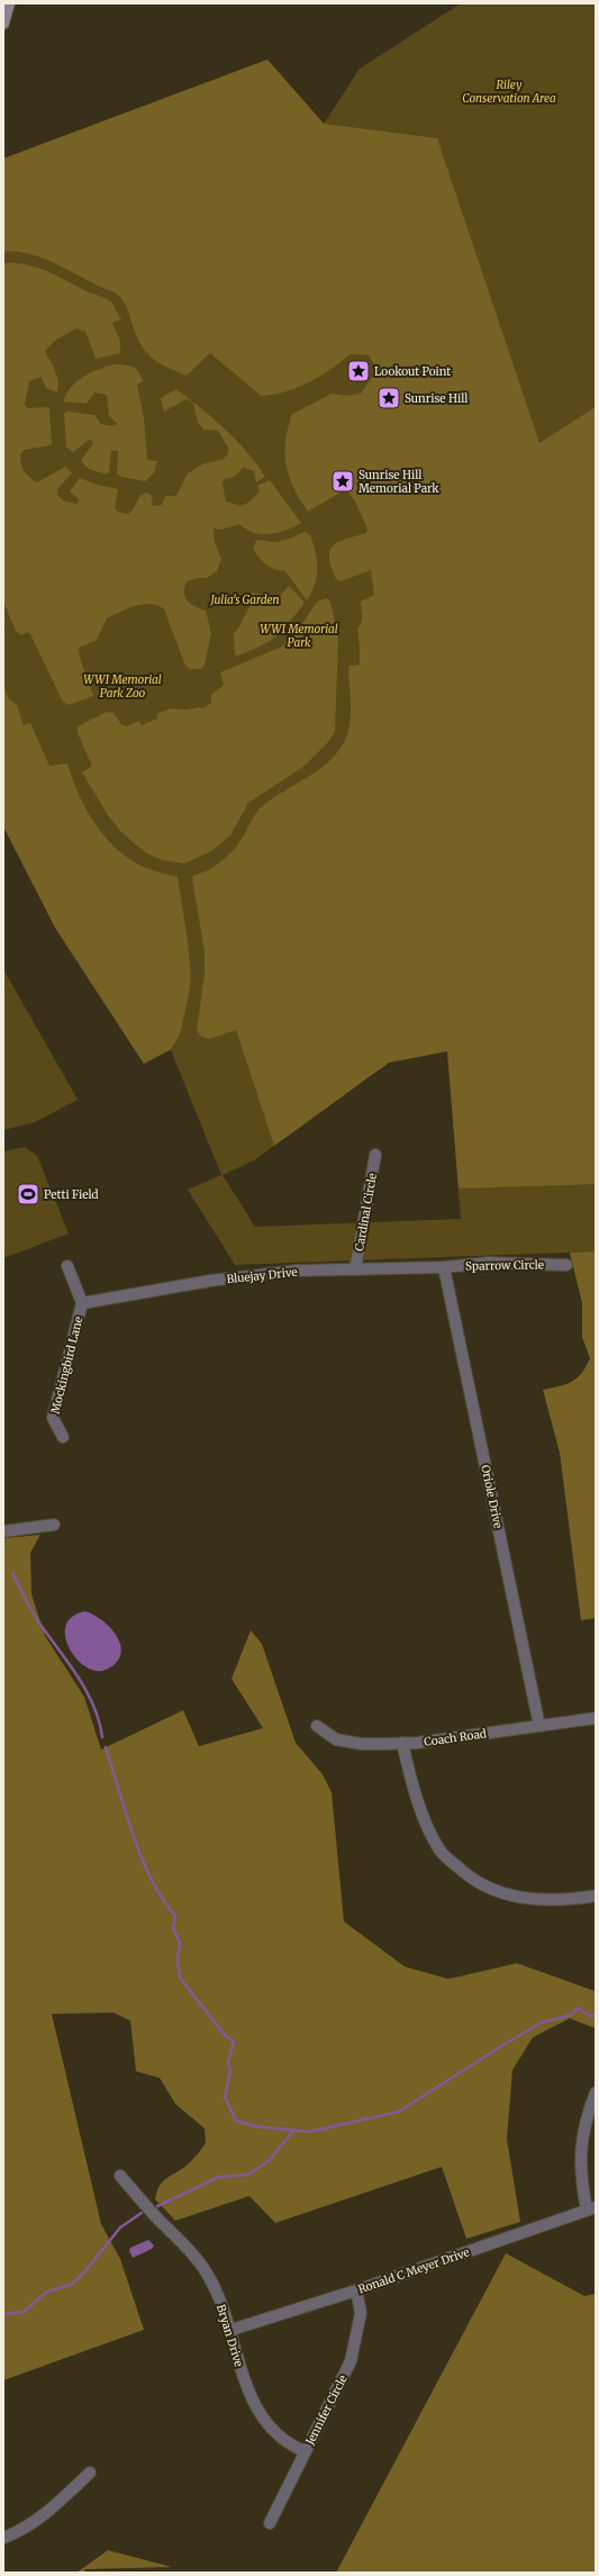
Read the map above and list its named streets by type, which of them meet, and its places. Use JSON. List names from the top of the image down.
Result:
{
  "streets": {
    "street": [
      "Cardinal Circle",
      "Sparrow Circle",
      "Bluejay Drive",
      "Mockingbird Lane",
      "Oriole Drive",
      "Coach Road",
      "Ronald C Meyer Drive",
      "Bryan Drive",
      "Jennifer Circle"
    ]
  },
  "crossings": [
    ["Cardinal Circle", "Bluejay Drive"],
    ["Sparrow Circle", "Bluejay Drive"],
    ["Sparrow Circle", "Oriole Drive"],
    ["Bluejay Drive", "Mockingbird Lane"],
    ["Bluejay Drive", "Oriole Drive"],
    ["Oriole Drive", "Coach Road"],
    ["Ronald C Meyer Drive", "Bryan Drive"],
    ["Ronald C Meyer Drive", "Jennifer Circle"],
    ["Bryan Drive", "Jennifer Circle"]
  ],
  "parks": [
    "Riley Conservation Area",
    "Julia's Garden",
    "WWI Memorial Park",
    "WWI Memorial Park Zoo"
  ],
  "places": {
    "place": ["Lookout Point", "Sunrise Hill", "Sunrise Hill Memorial Park"],
    "sports": ["Petti Field"]
  }
}
